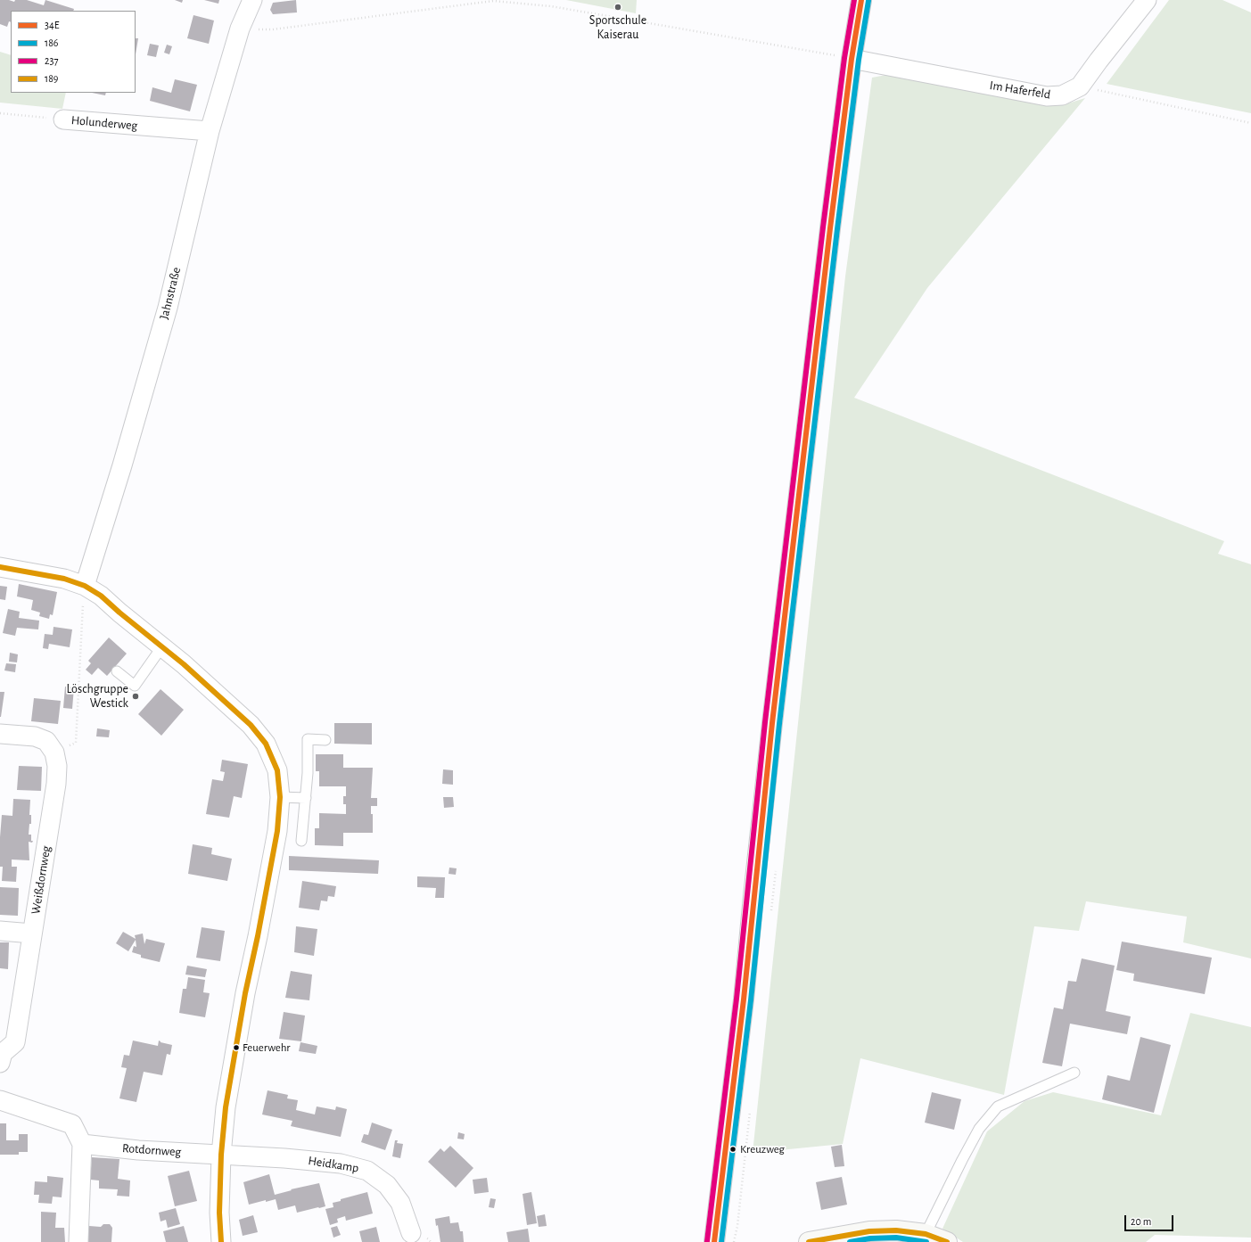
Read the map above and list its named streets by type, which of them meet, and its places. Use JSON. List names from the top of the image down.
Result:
{
  "streets": {
    "street": [
      "Im Haferfeld",
      "Holunderweg",
      "Jahnstraße",
      "Weißdornweg",
      "Rotdornweg",
      "Heidkamp"
    ]
  },
  "crossings": [
    ["Holunderweg", "Jahnstraße"],
    ["Rotdornweg", "Heidkamp"]
  ],
  "places": [
    "Sportschule Kaiserau",
    "Löschgruppe Westick",
    "Feuerwehr",
    "Kreuzweg"
  ],
  "lines": [
    "transit line 34E",
    "transit line 237",
    "transit line 186",
    "transit line 189"
  ],
  "legend": [
    "34E",
    "186",
    "237",
    "189"
  ],
  "scale_bar": "20 m"
}
